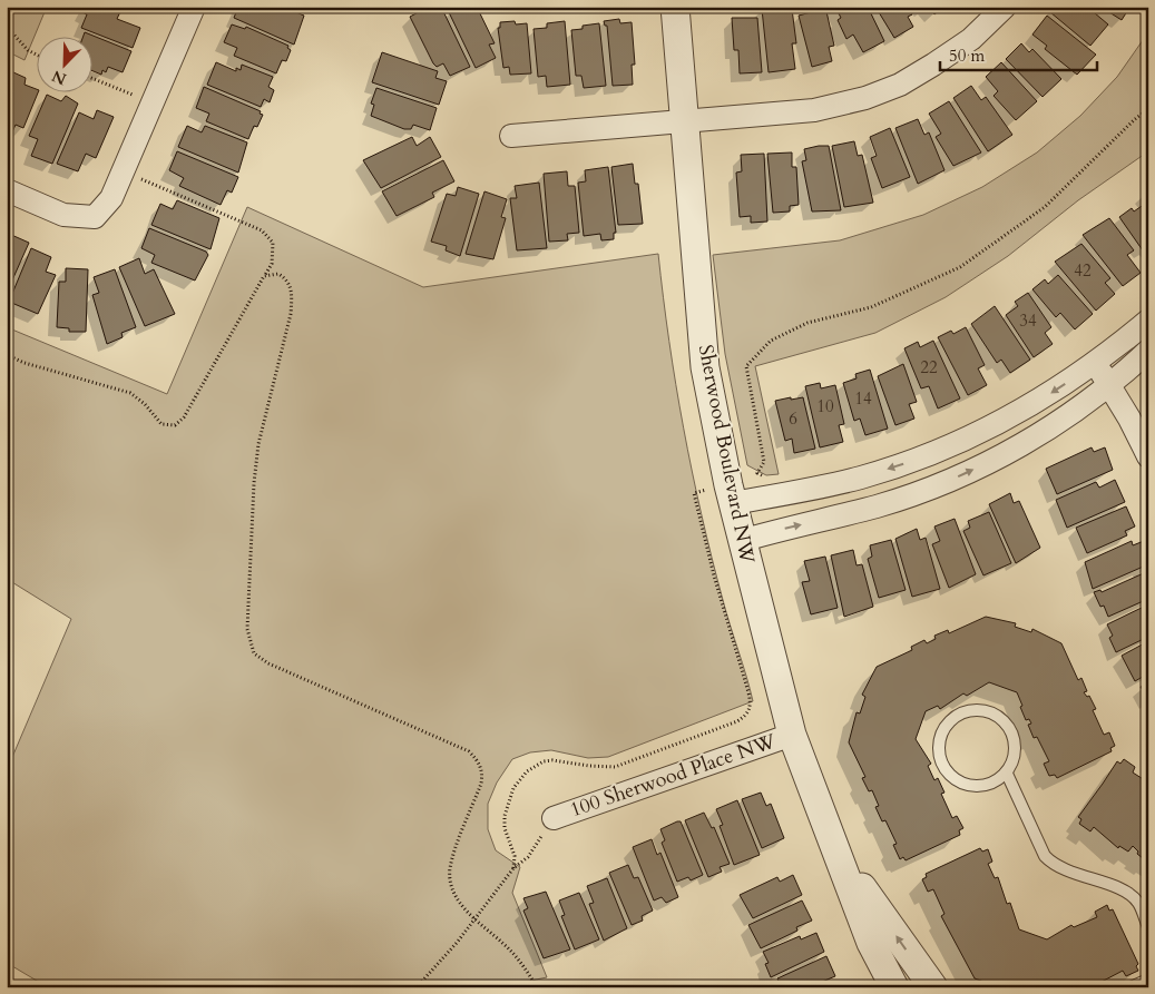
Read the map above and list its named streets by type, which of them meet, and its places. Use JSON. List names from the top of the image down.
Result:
{
  "streets": {
    "street": ["Sherwood Boulevard NW", "100 Sherwood Place NW"]
  },
  "crossings": [
    ["Sherwood Boulevard NW", "100 Sherwood Place NW"]
  ],
  "house_numbers": [
    "42",
    "34",
    "22",
    "14",
    "10",
    "6"
  ],
  "scale_bar": "50 m",
  "north": "bottom left"
}
